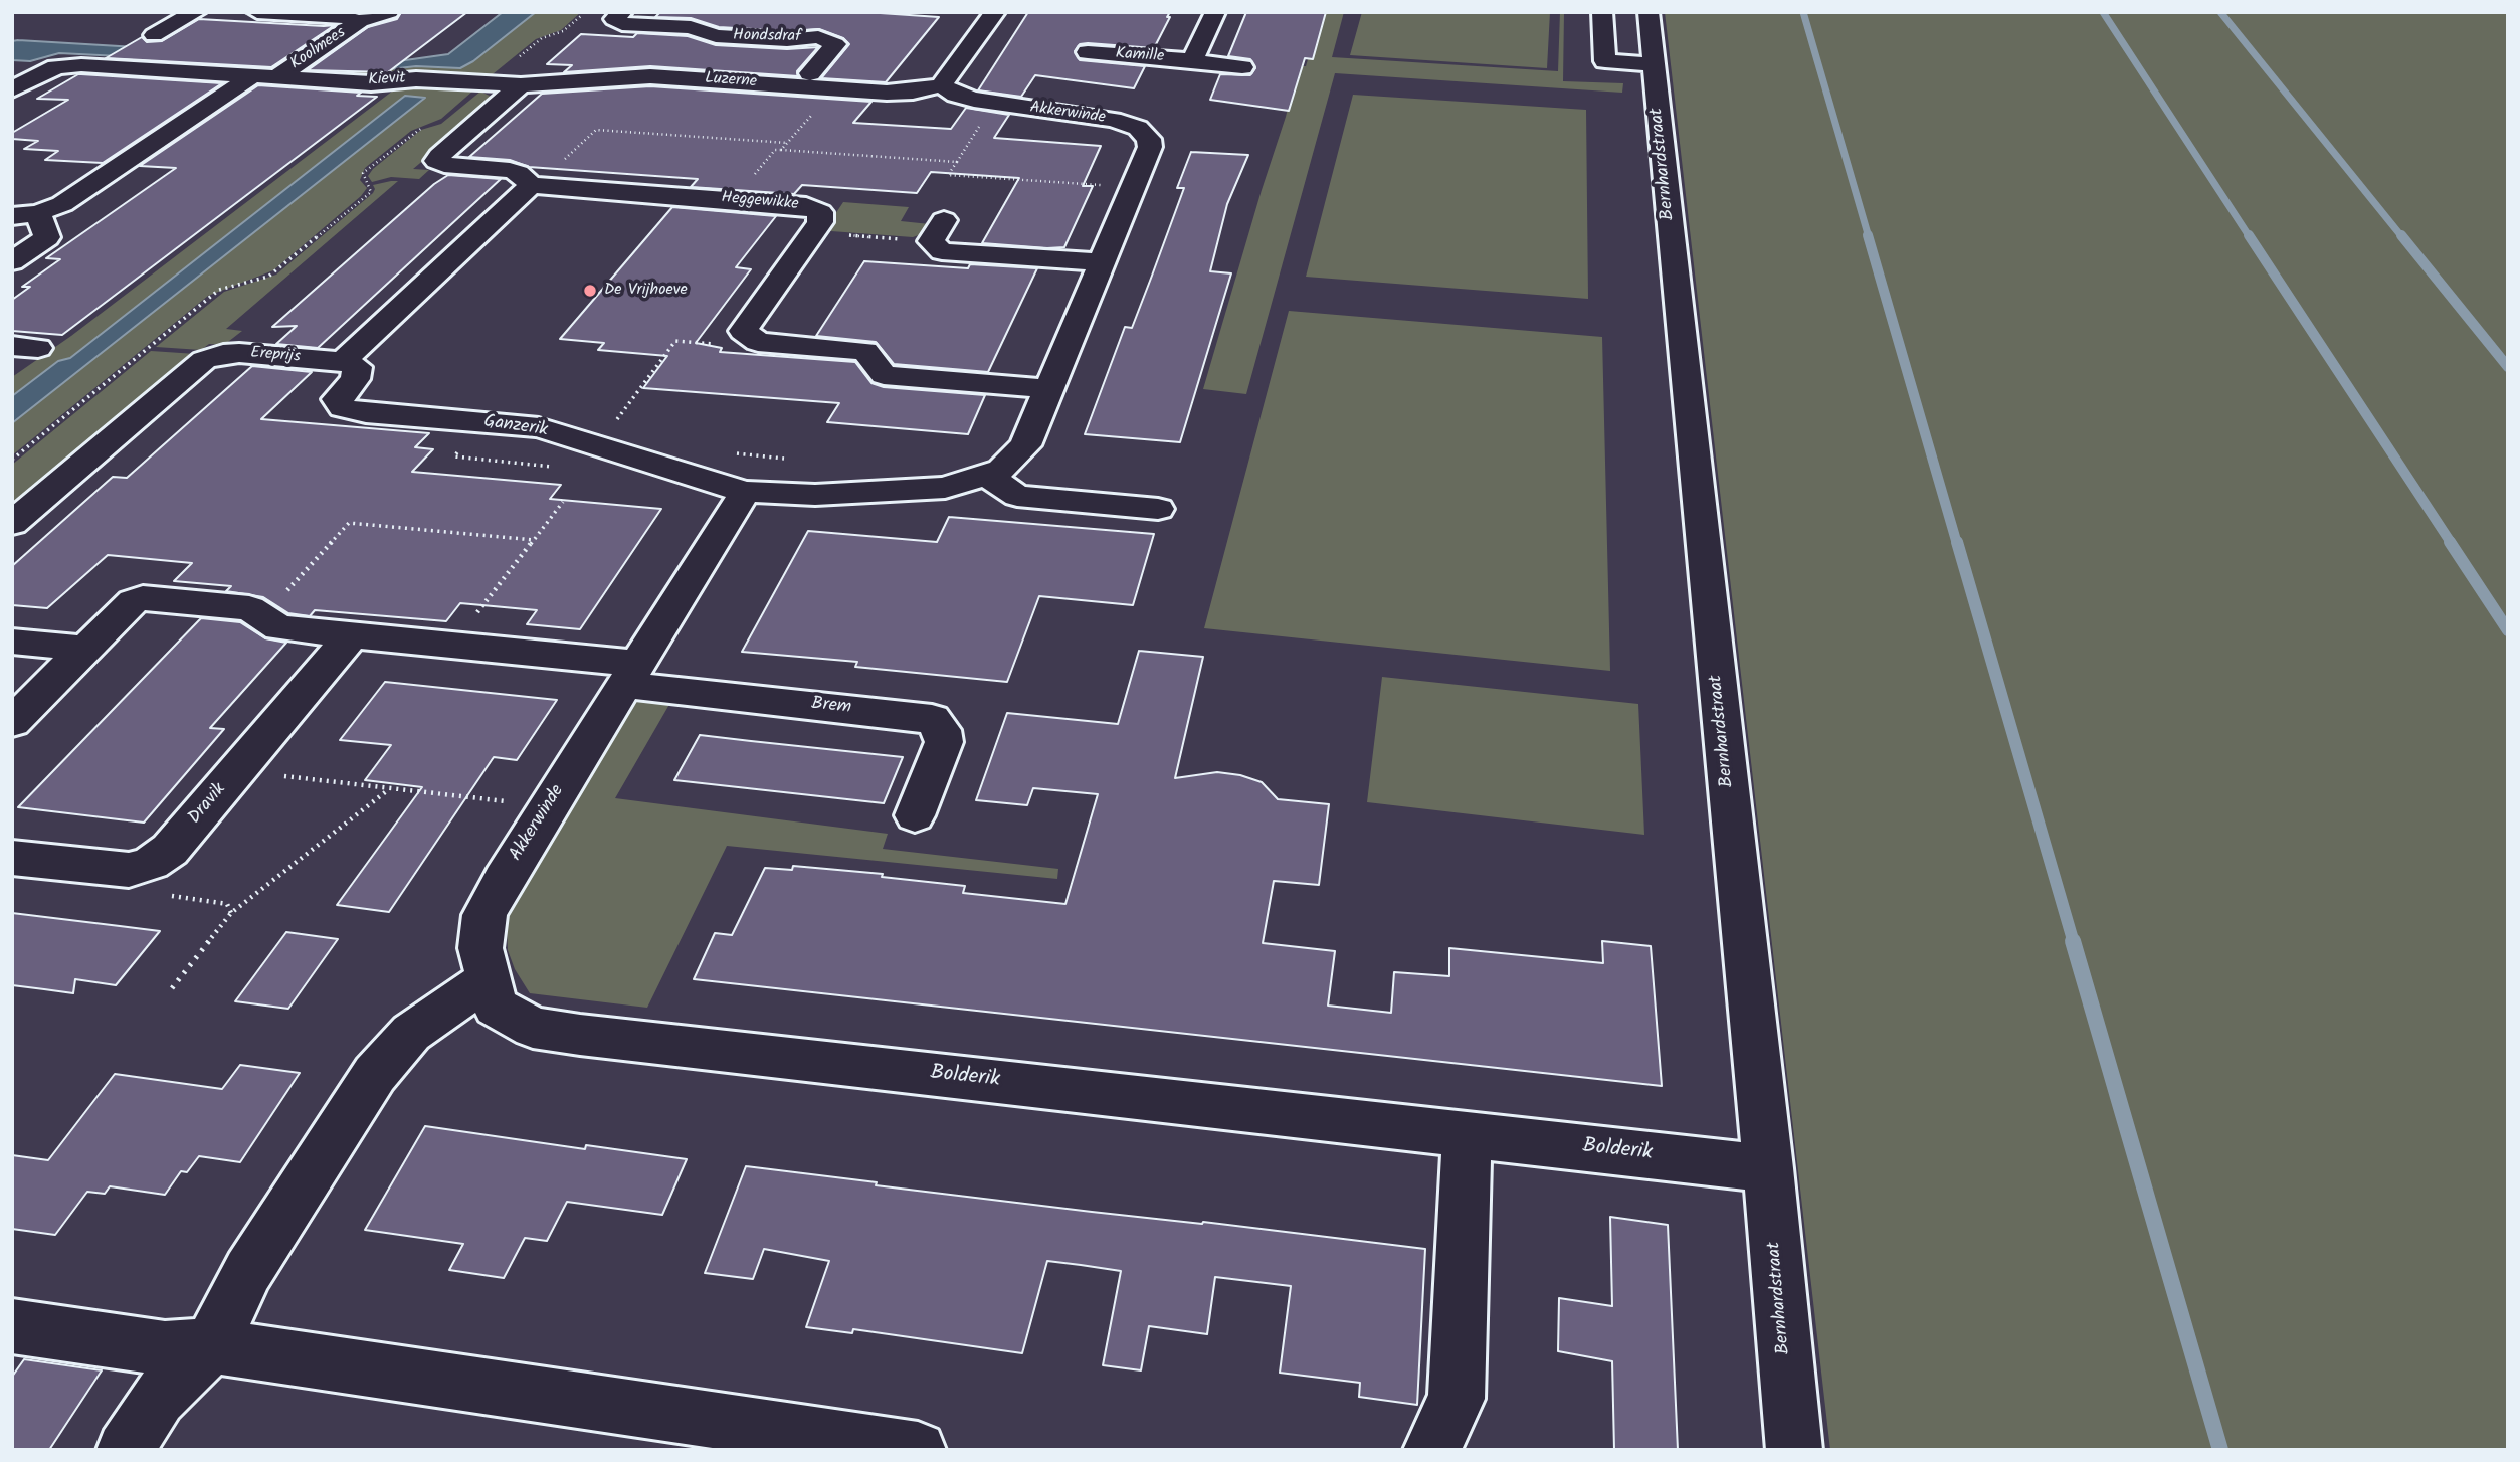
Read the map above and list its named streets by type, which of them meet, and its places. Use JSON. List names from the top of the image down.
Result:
{
  "streets": {
    "street": [
      "Hondsdraf",
      "Koolmees",
      "Kamille",
      "Kievit",
      "Luzerne",
      "Akkerwinde",
      "Bernhardstraat",
      "Heggewikke",
      "Ereprijs",
      "Ganzerik",
      "Brem",
      "Dravik",
      "Bolderik"
    ]
  },
  "crossings": [
    ["Hondsdraf", "Luzerne"],
    ["Koolmees", "Kievit"],
    ["Kievit", "Luzerne"],
    ["Kievit", "Heggewikke"],
    ["Luzerne", "Akkerwinde"],
    ["Luzerne", "Heggewikke"],
    ["Akkerwinde", "Ganzerik"],
    ["Akkerwinde", "Brem"],
    ["Akkerwinde", "Bolderik"],
    ["Bernhardstraat", "Bolderik"],
    ["Ereprijs", "Ganzerik"]
  ],
  "places": ["De Vrijhoeve"]
}
